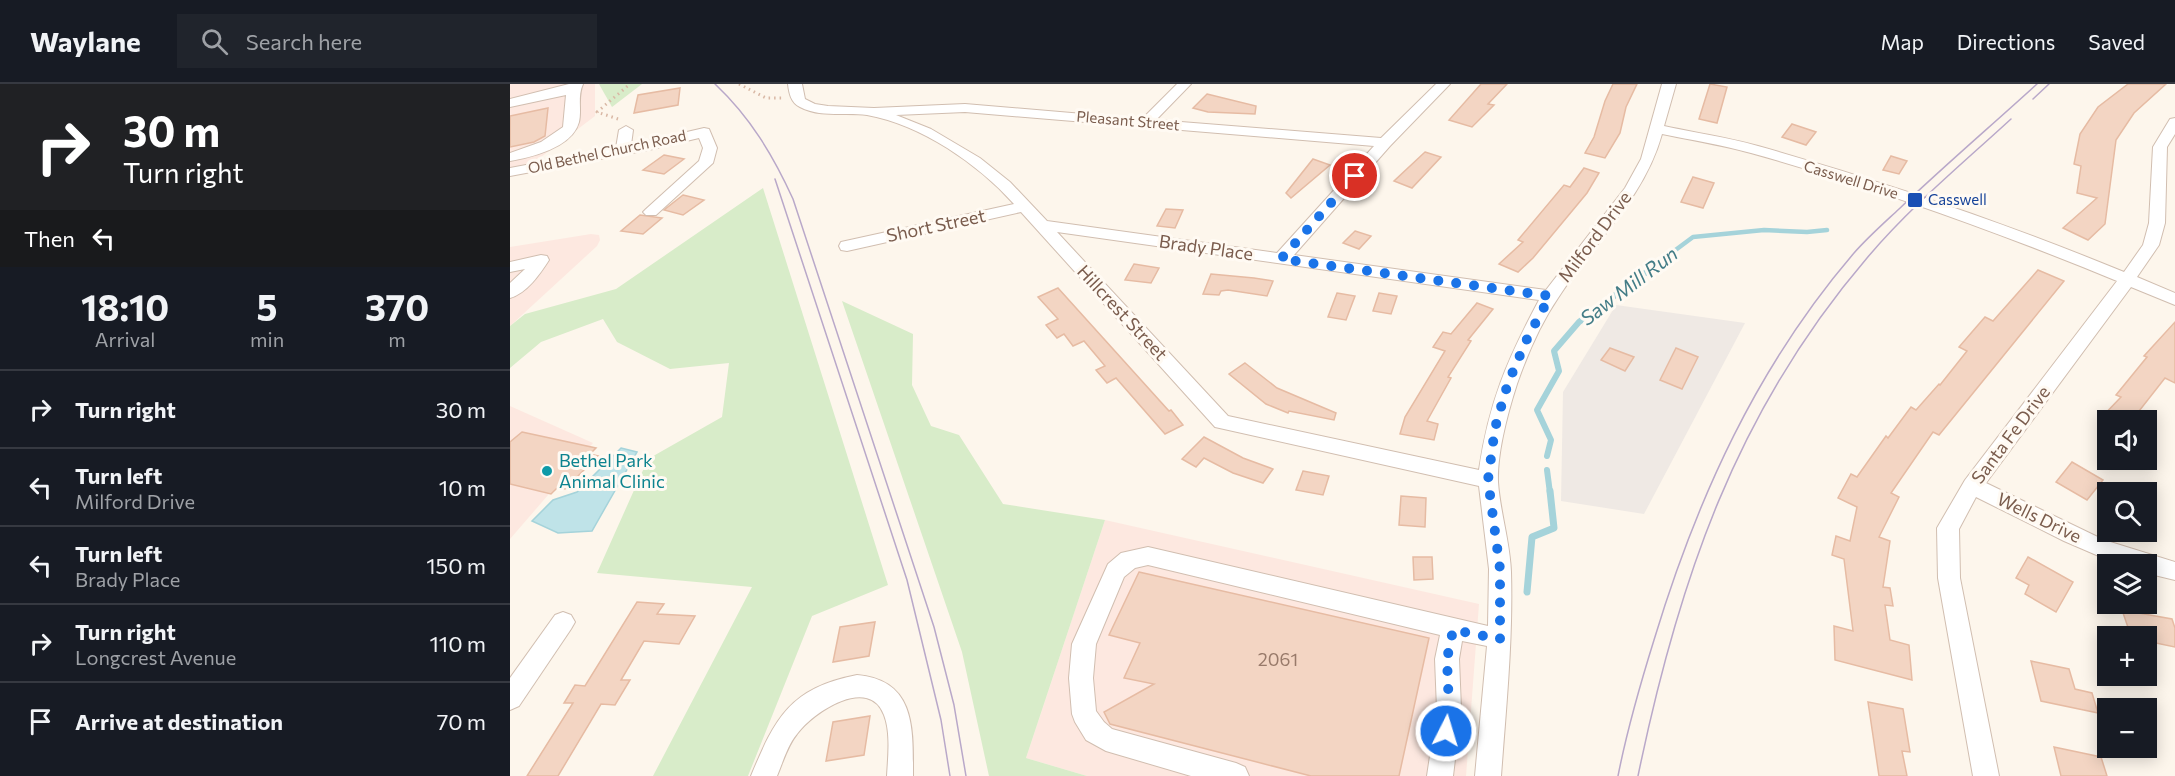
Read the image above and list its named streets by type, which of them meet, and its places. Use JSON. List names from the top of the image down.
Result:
{
  "streets": {
    "street": [
      "Pleasant Street",
      "Old Bethel Church Road",
      "Casswell Drive",
      "Short Street",
      "Milford Drive",
      "Brady Place",
      "Hillcrest Street",
      "Santa Fe Drive",
      "Wells Drive"
    ]
  },
  "crossings": [
    ["Pleasant Street", "Hillcrest Street"],
    ["Casswell Drive", "Milford Drive"],
    ["Casswell Drive", "Santa Fe Drive"],
    ["Short Street", "Hillcrest Street"],
    ["Milford Drive", "Brady Place"],
    ["Milford Drive", "Hillcrest Street"],
    ["Brady Place", "Hillcrest Street"],
    ["Santa Fe Drive", "Wells Drive"]
  ],
  "water": ["Saw Mill Run"],
  "places": {
    "transit": ["Casswell"],
    "other": ["Bethel Park Animal Clinic"]
  },
  "house_numbers": ["2061"],
  "page": {
    "header": "Waylane",
    "search": "Search here",
    "nav": ["Map", "Directions", "Saved"],
    "turn": ["30 m", "Turn right"],
    "then": "Then",
    "eta": [
      "18:10",
      "Arrival",
      "5",
      "min",
      "370",
      "m"
    ],
    "list": [
      {
        "name": "Turn right",
        "value": "30 m"
      },
      {
        "name": "Turn left",
        "note": "Milford Drive",
        "value": "10 m"
      },
      {
        "name": "Turn left",
        "note": "Brady Place",
        "value": "150 m"
      },
      {
        "name": "Turn right",
        "note": "Longcrest Avenue",
        "value": "110 m"
      },
      {
        "name": "Arrive at destination",
        "value": "70 m"
      }
    ],
    "map_buttons": ["+", "−"]
  }
}
